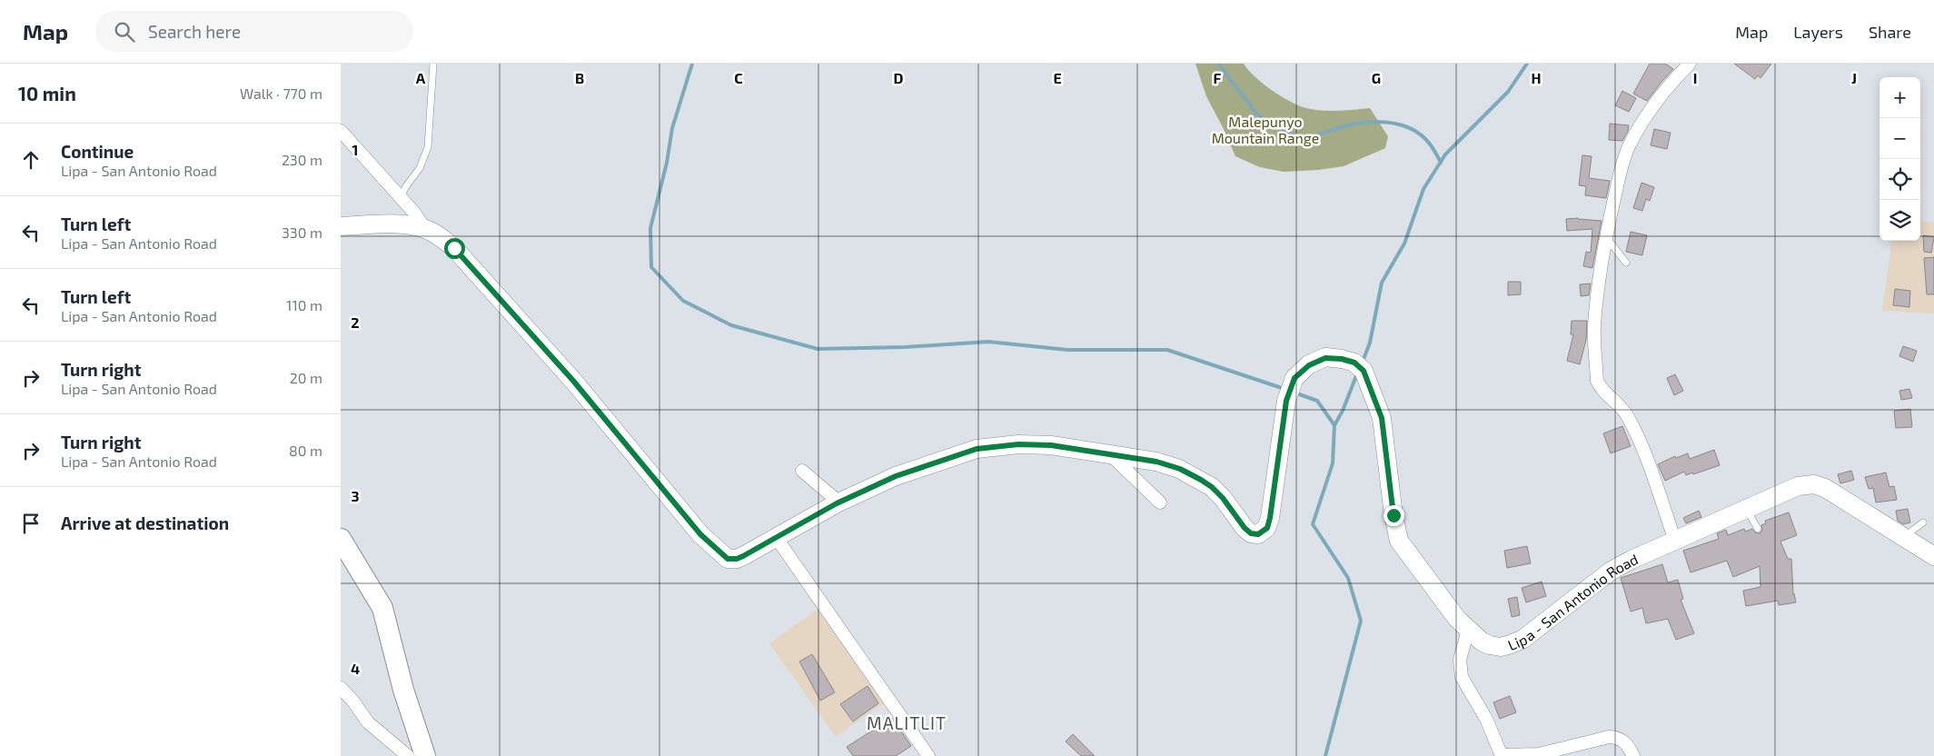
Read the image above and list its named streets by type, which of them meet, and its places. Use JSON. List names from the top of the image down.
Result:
{
  "streets": {
    "street": ["Lipa - San Antonio Road"]
  },
  "districts": ["MALITLIT"],
  "parks": ["Malepunyo Mountain Range"],
  "page": {
    "header": "Map",
    "search": "Search here",
    "nav": ["Map", "Layers", "Share"],
    "heading": ["10 min", "Walk · 770 m"],
    "map_buttons": ["+", "−"],
    "list": [
      ["Continue", "Lipa - San Antonio Road", "230 m"],
      ["Turn left", "Lipa - San Antonio Road", "330 m"],
      ["Turn left", "Lipa - San Antonio Road", "110 m"],
      ["Turn right", "Lipa - San Antonio Road", "20 m"],
      ["Turn right", "Lipa - San Antonio Road", "80 m"],
      "Arrive at destination"
    ]
  },
  "grid": {
    "columns": [
      "A",
      "B",
      "C",
      "D",
      "E",
      "F",
      "G",
      "H",
      "I",
      "J"
    ],
    "rows": [
      "1",
      "2",
      "3",
      "4"
    ]
  }
}
